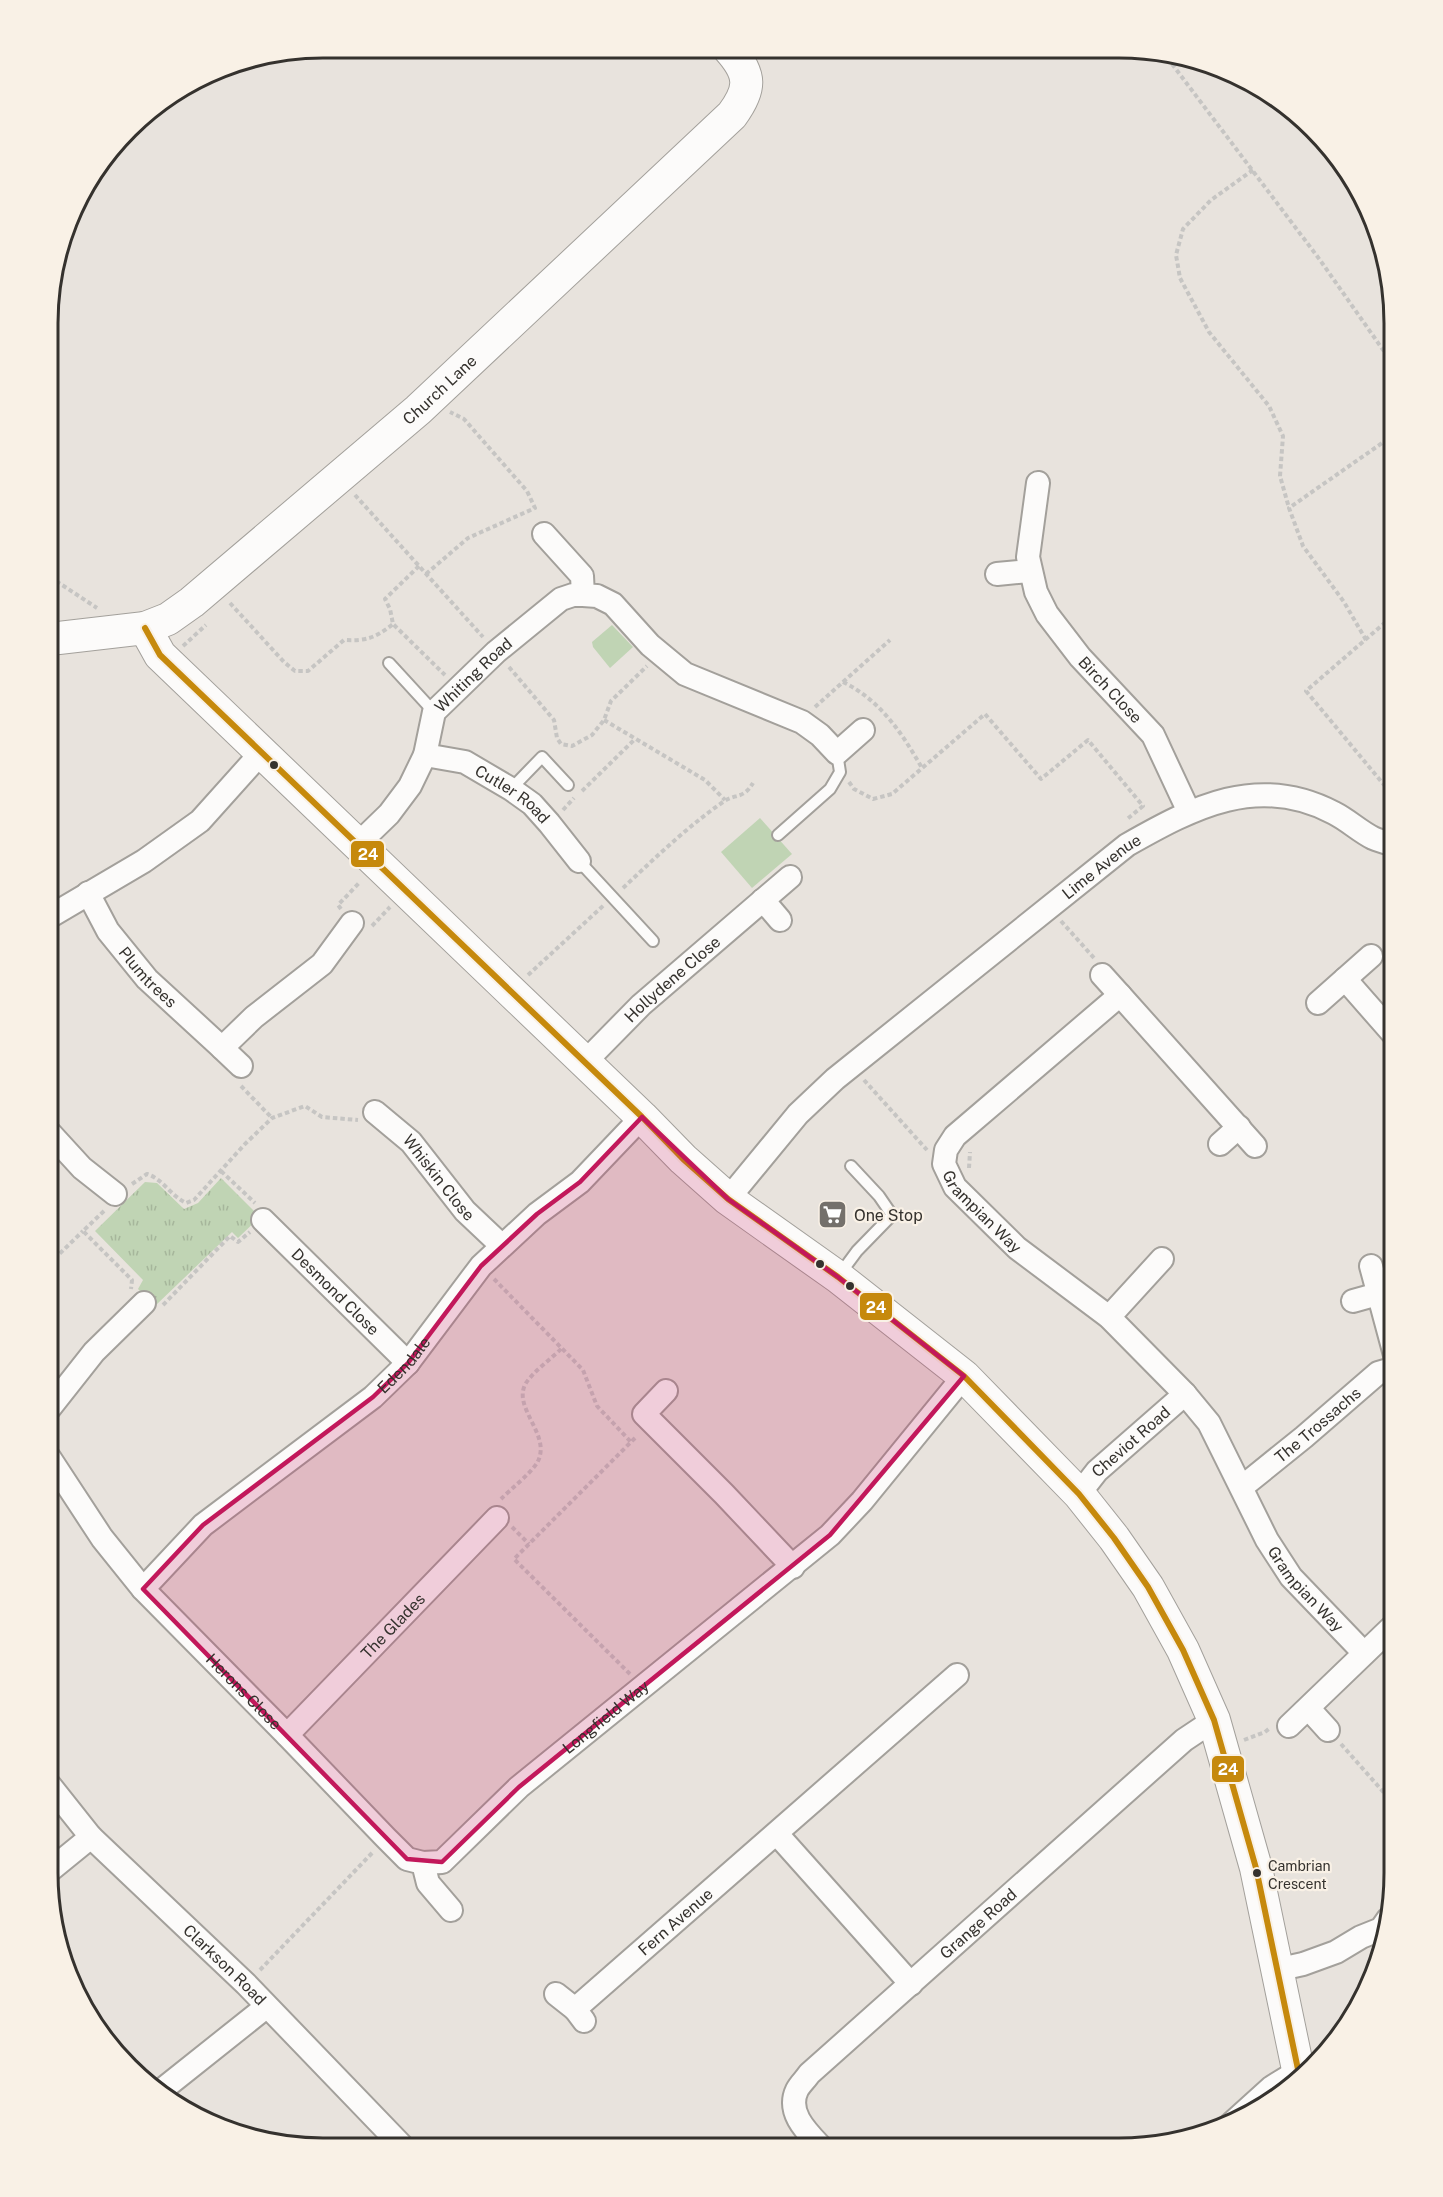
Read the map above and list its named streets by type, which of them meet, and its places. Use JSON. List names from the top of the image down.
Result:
{
  "streets": {
    "street": [
      "Church Lane",
      "Whiting Road",
      "Birch Close",
      "Cutler Road",
      "Lime Avenue",
      "Plumtrees",
      "Hollydene Close",
      "Whiskin Close",
      "Grampian Way",
      "Desmond Close",
      "Edendale",
      "The Trossachs",
      "Cheviot Road",
      "The Glades",
      "Herons Close",
      "Longfield Way",
      "Fern Avenue",
      "Grange Road",
      "Clarkson Road"
    ]
  },
  "crossings": [
    ["Whiting Road", "Cutler Road"],
    ["Birch Close", "Lime Avenue"],
    ["Whiskin Close", "Edendale"],
    ["Grampian Way", "The Trossachs"],
    ["Grampian Way", "Cheviot Road"],
    ["Desmond Close", "Edendale"],
    ["Edendale", "Herons Close"],
    ["The Glades", "Herons Close"],
    ["Herons Close", "Longfield Way"]
  ],
  "places": {
    "supermarket": ["One Stop"],
    "other": ["Cambrian Crescent"]
  },
  "lines": ["transit line 24"]
}
